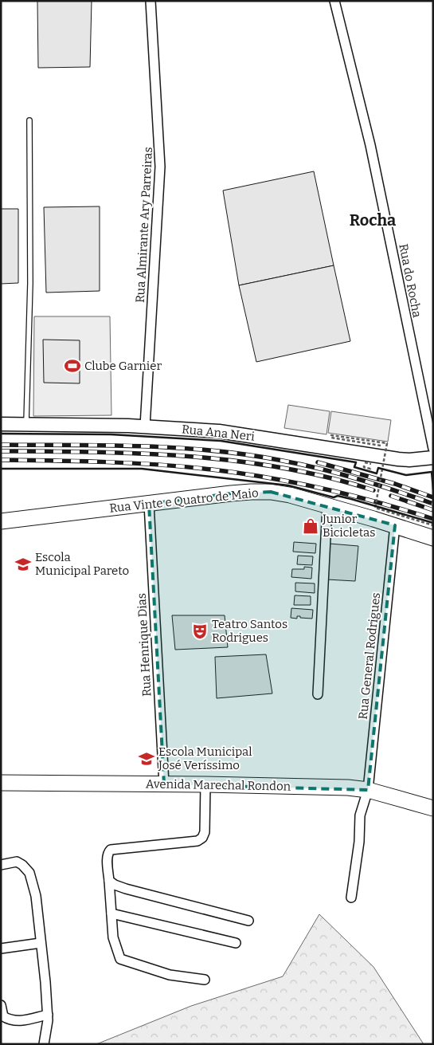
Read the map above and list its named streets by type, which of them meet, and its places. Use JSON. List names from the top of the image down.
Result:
{
  "streets": {
    "main road": ["Rua Ana Neri", "Rua Vinte e Quatro de Maio", "Avenida Marechal Rondon"],
    "street": [
      "Rua Almirante Ary Parreiras",
      "Rua do Rocha",
      "Rua Henrique Dias",
      "Rua General Rodrigues"
    ]
  },
  "crossings": [
    ["Rua Almirante Ary Parreiras", "Rua Ana Neri"],
    ["Rua Vinte e Quatro de Maio", "Rua Henrique Dias"],
    ["Rua Vinte e Quatro de Maio", "Rua General Rodrigues"],
    ["Rua Henrique Dias", "Avenida Marechal Rondon"],
    ["Rua General Rodrigues", "Avenida Marechal Rondon"]
  ],
  "districts": ["Rocha"],
  "places": {
    "sports": ["Clube Garnier"],
    "shop": ["Junior Bicicletas"],
    "school or university": ["Escola Municipal Pareto", "Escola Municipal José Veríssimo"],
    "theatre": ["Teatro Santos Rodrigues"]
  }
}
